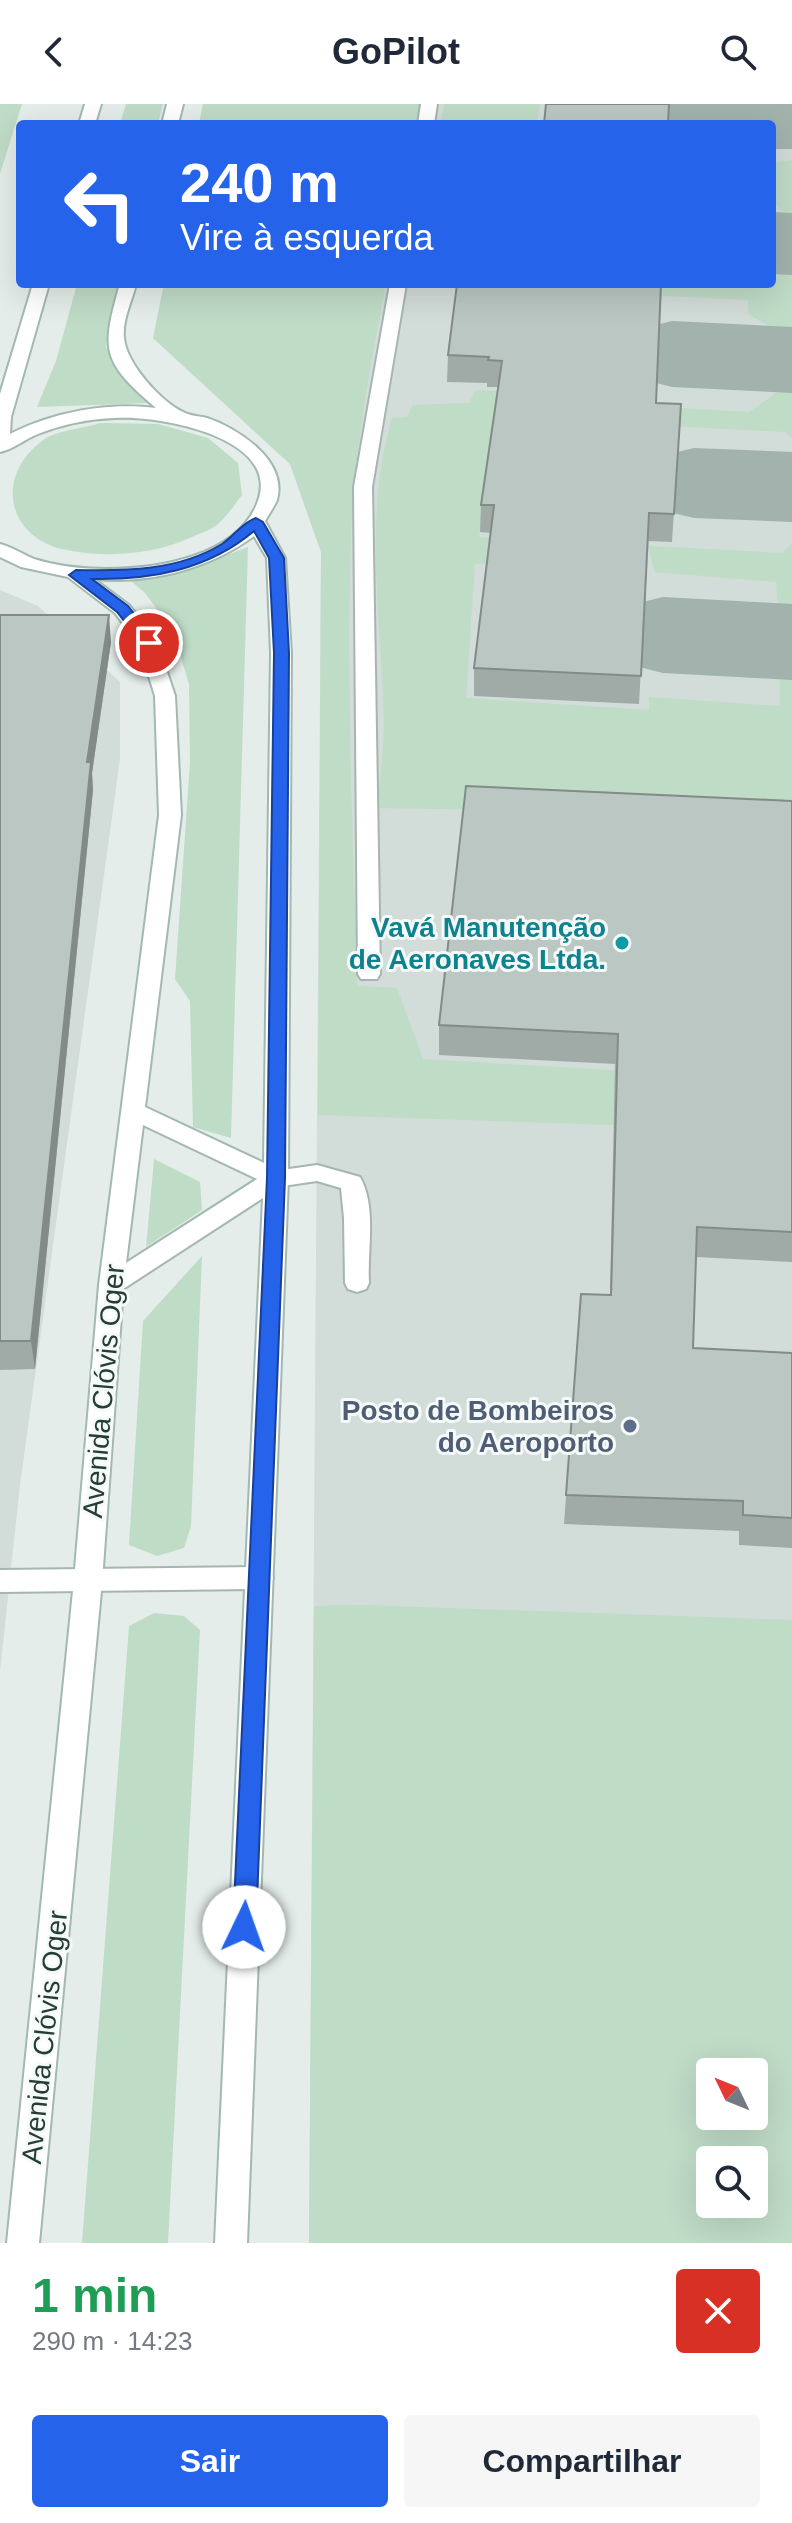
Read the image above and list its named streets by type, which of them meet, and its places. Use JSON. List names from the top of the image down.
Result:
{
  "streets": {
    "main road": ["Avenida Clóvis Oger"]
  },
  "places": ["Vavá Manutenção de Aeronaves Ltda.", "Posto de Bombeiros do Aeroporto"],
  "north": "top left",
  "page": {
    "header": "GoPilot",
    "turn": ["240 m", "Vire à esquerda"],
    "heading": ["1 min", "290 m · 14:23"],
    "buttons": ["Sair", "Compartilhar"]
  }
}
